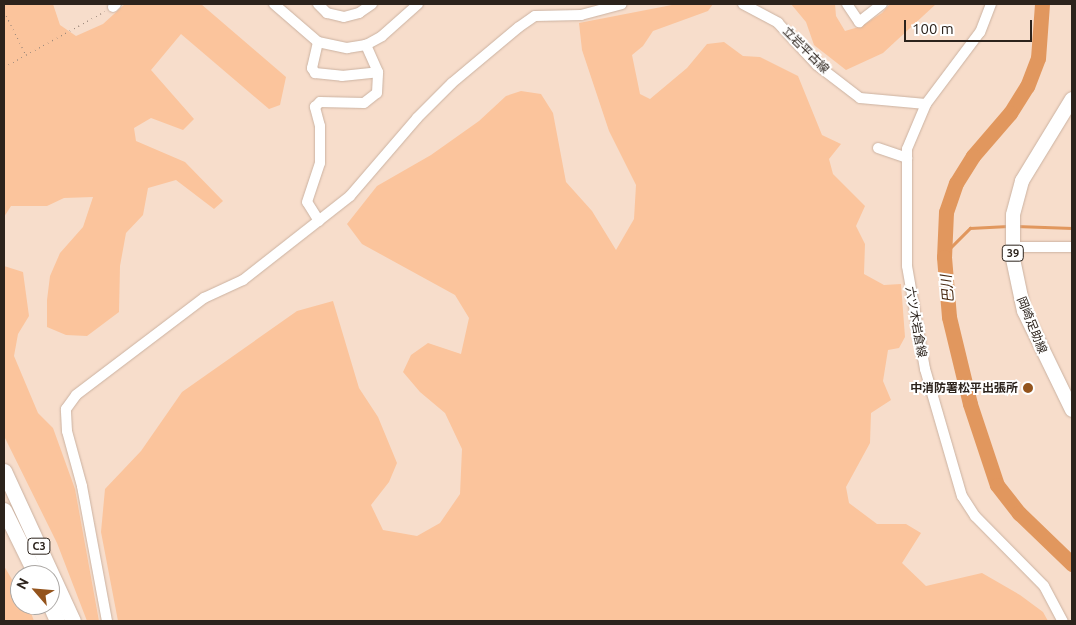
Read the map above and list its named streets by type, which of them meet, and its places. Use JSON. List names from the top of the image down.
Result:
{
  "streets": {
    "highway": ["C3"],
    "main road": ["39", "岡崎足助線"],
    "street": ["立岩平古線", "六ツ木岩倉線"]
  },
  "crossings": [
    ["立岩平古線", "六ツ木岩倉線"]
  ],
  "water": ["巴川"],
  "places": ["中消防署松平出張所"],
  "scale_bar": "100 m",
  "north": "top left"
}
